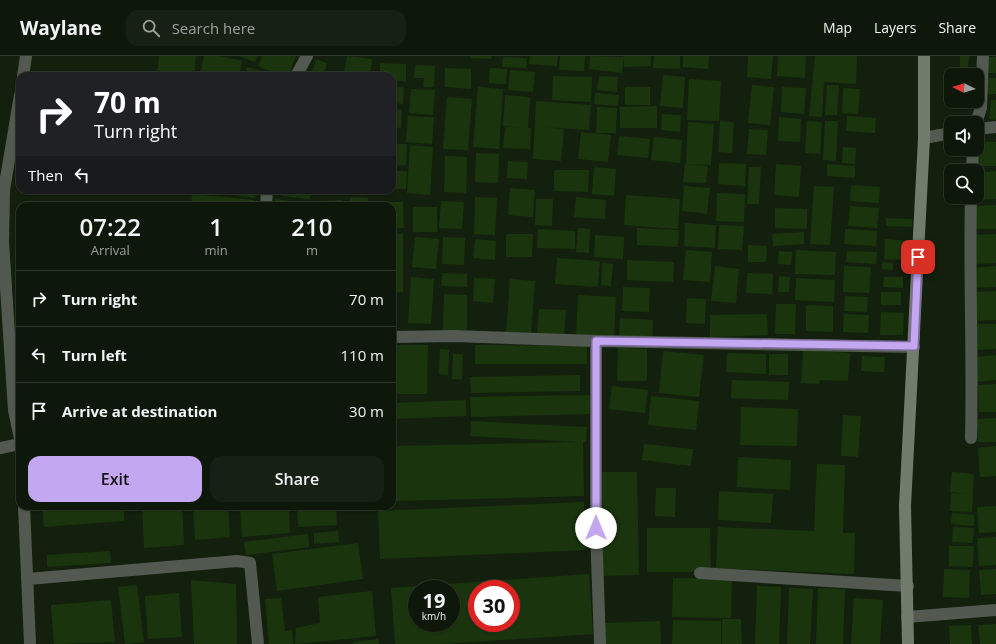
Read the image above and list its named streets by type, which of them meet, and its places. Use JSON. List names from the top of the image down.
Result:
{
  "north": "left",
  "page": {
    "header": "Waylane",
    "search": "Search here",
    "nav": ["Map", "Layers", "Share"],
    "turn": ["70 m", "Turn right"],
    "then": "Then",
    "eta": [
      "07:22",
      "Arrival",
      "1",
      "min",
      "210",
      "m"
    ],
    "list": [
      {
        "name": "Turn right",
        "value": "70 m"
      },
      {
        "name": "Turn left",
        "value": "110 m"
      },
      {
        "name": "Arrive at destination",
        "value": "30 m"
      }
    ],
    "buttons": ["Exit", "Share"],
    "speed": "19 km/h",
    "limit": "30"
  }
}
